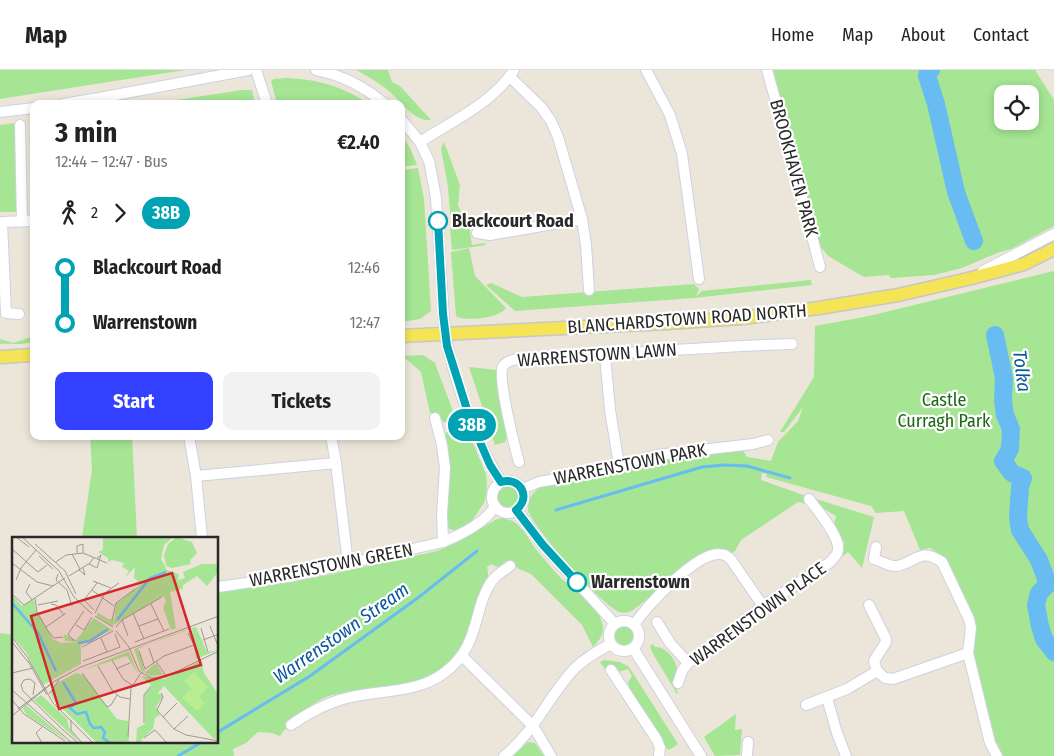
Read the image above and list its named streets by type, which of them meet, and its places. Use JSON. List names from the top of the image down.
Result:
{
  "streets": {
    "main road": ["BLANCHARDSTOWN ROAD NORTH"],
    "street": [
      "BROOKHAVEN PARK",
      "WARRENSTOWN LAWN",
      "WARRENSTOWN PARK",
      "WARRENSTOWN GREEN",
      "WARRENSTOWN PLACE"
    ]
  },
  "crossings": [
    ["WARRENSTOWN PARK", "WARRENSTOWN GREEN"]
  ],
  "water": ["Tolka", "Warrenstown Stream"],
  "parks": ["Castle Curragh Park"],
  "places": ["Blackcourt Road", "Warrenstown"],
  "lines": ["bus line 38B"],
  "page": {
    "header": "Map",
    "nav": [
      "Home",
      "Map",
      "About",
      "Contact"
    ],
    "on_map": "38B",
    "heading": ["3 min", "12:44 – 12:47 · Bus", "€2.40"],
    "legs": ["2", "38B"],
    "list": [
      {
        "name": "Blackcourt Road",
        "value": "12:46"
      },
      {
        "name": "Warrenstown",
        "value": "12:47"
      }
    ],
    "buttons": ["Start", "Tickets"]
  }
}
